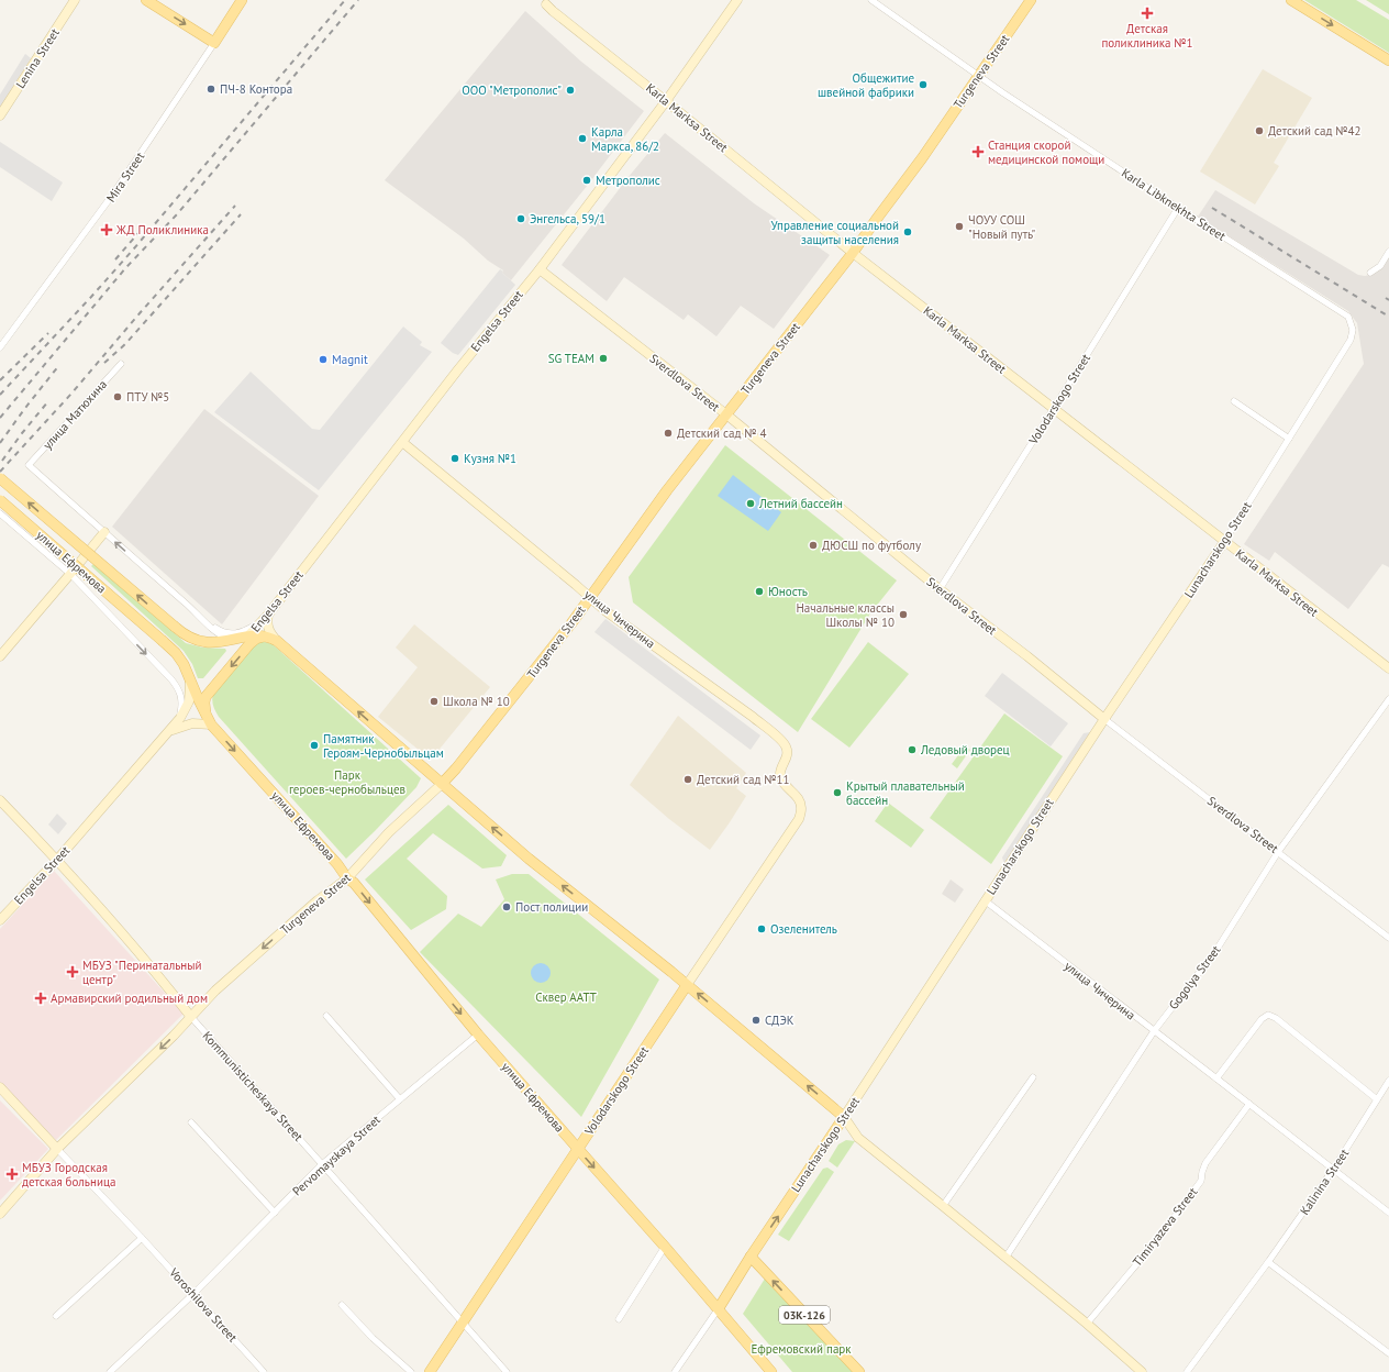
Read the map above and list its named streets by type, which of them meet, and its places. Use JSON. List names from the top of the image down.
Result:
{
  "streets": {
    "main road": [
      "Turgeneva Street",
      "Mira Street",
      "Volodarskogo Street",
      "Lunacharskogo Street",
      "улица Ефремова",
      "03К-126"
    ],
    "street": [
      "Lenina Street",
      "Karla Marksa Street",
      "Karla Libknekhta Street",
      "Engelsa Street",
      "Sverdlova Street",
      "улица Матюхина",
      "улица Чичерина",
      "Gogolya Street",
      "Kommunisticheskaya Street",
      "Pervomayskaya Street",
      "Kalinina Street",
      "Timiryazeva Street",
      "Voroshilova Street"
    ]
  },
  "crossings": [
    ["Turgeneva Street", "Karla Marksa Street"],
    ["Turgeneva Street", "Karla Libknekhta Street"],
    ["Turgeneva Street", "Sverdlova Street"],
    ["Turgeneva Street", "улица Ефремова"],
    ["Turgeneva Street", "улица Чичерина"],
    ["Turgeneva Street", "Kommunisticheskaya Street"],
    ["Turgeneva Street", "Voroshilova Street"],
    ["Karla Marksa Street", "Engelsa Street"],
    ["Karla Marksa Street", "Volodarskogo Street"],
    ["Karla Marksa Street", "Lunacharskogo Street"],
    ["Karla Libknekhta Street", "Volodarskogo Street"],
    ["Karla Libknekhta Street", "Lunacharskogo Street"],
    ["Engelsa Street", "Sverdlova Street"],
    ["Engelsa Street", "улица Ефремова"],
    ["Engelsa Street", "улица Чичерина"],
    ["Engelsa Street", "Kommunisticheskaya Street"],
    ["Sverdlova Street", "Volodarskogo Street"],
    ["Sverdlova Street", "Lunacharskogo Street"],
    ["Sverdlova Street", "Gogolya Street"],
    ["Volodarskogo Street", "улица Ефремова"],
    ["Volodarskogo Street", "улица Чичерина"],
    ["Volodarskogo Street", "Kommunisticheskaya Street"],
    ["Lunacharskogo Street", "улица Ефремова"],
    ["Lunacharskogo Street", "улица Чичерина"],
    ["Lunacharskogo Street", "03К-126"],
    ["улица Ефремова", "Pervomayskaya Street"],
    ["улица Чичерина", "Gogolya Street"],
    ["улица Чичерина", "Kalinina Street"],
    ["улица Чичерина", "Timiryazeva Street"],
    ["Kommunisticheskaya Street", "Pervomayskaya Street"],
    ["Pervomayskaya Street", "Voroshilova Street"]
  ],
  "parks": ["Парк героев-чернобыльцев", "Сквер ААТТ", "Ефремовский парк"],
  "places": {
    "health": [
      "Детская поликлиника №1",
      "Станция скорой медицинской помощи",
      "ЖД Поликлиника",
      "МБУЗ \"Перинатальный центр\"",
      "Армавирский родильный дом",
      "МБУЗ Городская детская больница"
    ],
    "other": [
      "Общежитие швейной фабрики",
      "ПЧ-8 Контора",
      "ООО \"Метрополис\"",
      "Детский сад №42",
      "Карла Маркса, 86/2",
      "Метрополис",
      "Энгельса, 59/1",
      "ЧОУУ СОШ \"Новый путь\"",
      "Управление социальной защиты населения",
      "SG TEAM",
      "Magnit",
      "ПТУ №5",
      "Детский сад № 4",
      "Кузня №1",
      "Летний бассейн",
      "ДЮСШ по футболу",
      "Юность",
      "Начальные классы Школы № 10",
      "Школа № 10",
      "Памятник Героям-Чернобыльцам",
      "Ледовый дворец",
      "Детский сад №11",
      "Крытый плавательный бассейн",
      "Пост полиции",
      "Озеленитель",
      "СДЭК"
    ]
  }
}
